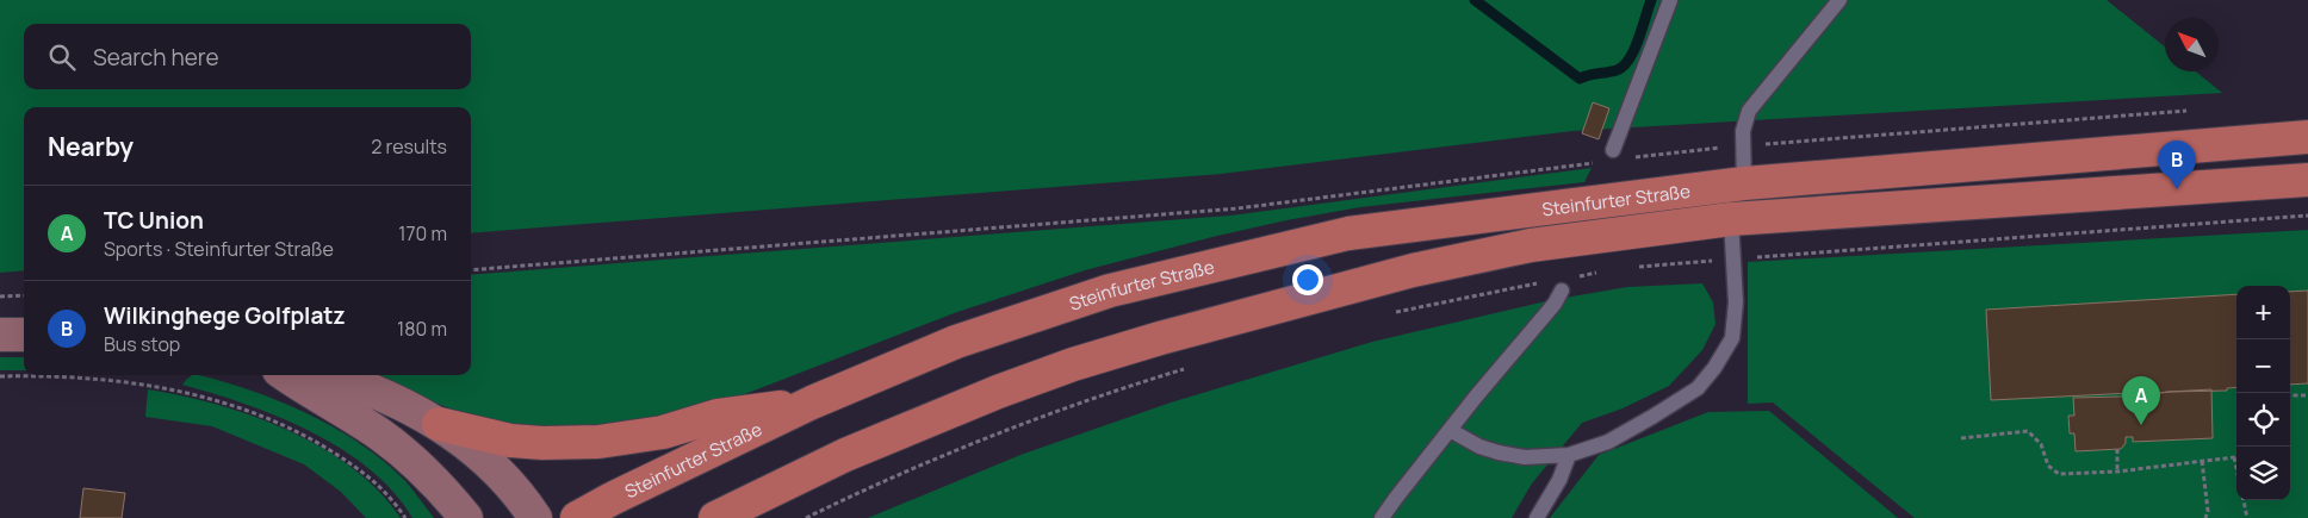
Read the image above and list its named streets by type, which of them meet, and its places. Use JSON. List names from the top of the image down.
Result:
{
  "streets": {
    "main road": ["Steinfurter Straße"]
  },
  "north": "top left",
  "page": {
    "search": "Search here",
    "heading": ["Nearby", "2 results"],
    "pins": ["B", "A"],
    "list": [
      {
        "mark": "A",
        "name": "TC Union",
        "note": "Sports · Steinfurter Straße",
        "value": "170 m"
      },
      {
        "mark": "B",
        "name": "Wilkinghege Golfplatz",
        "note": "Bus stop",
        "value": "180 m"
      }
    ],
    "map_buttons": ["+", "−"]
  }
}
